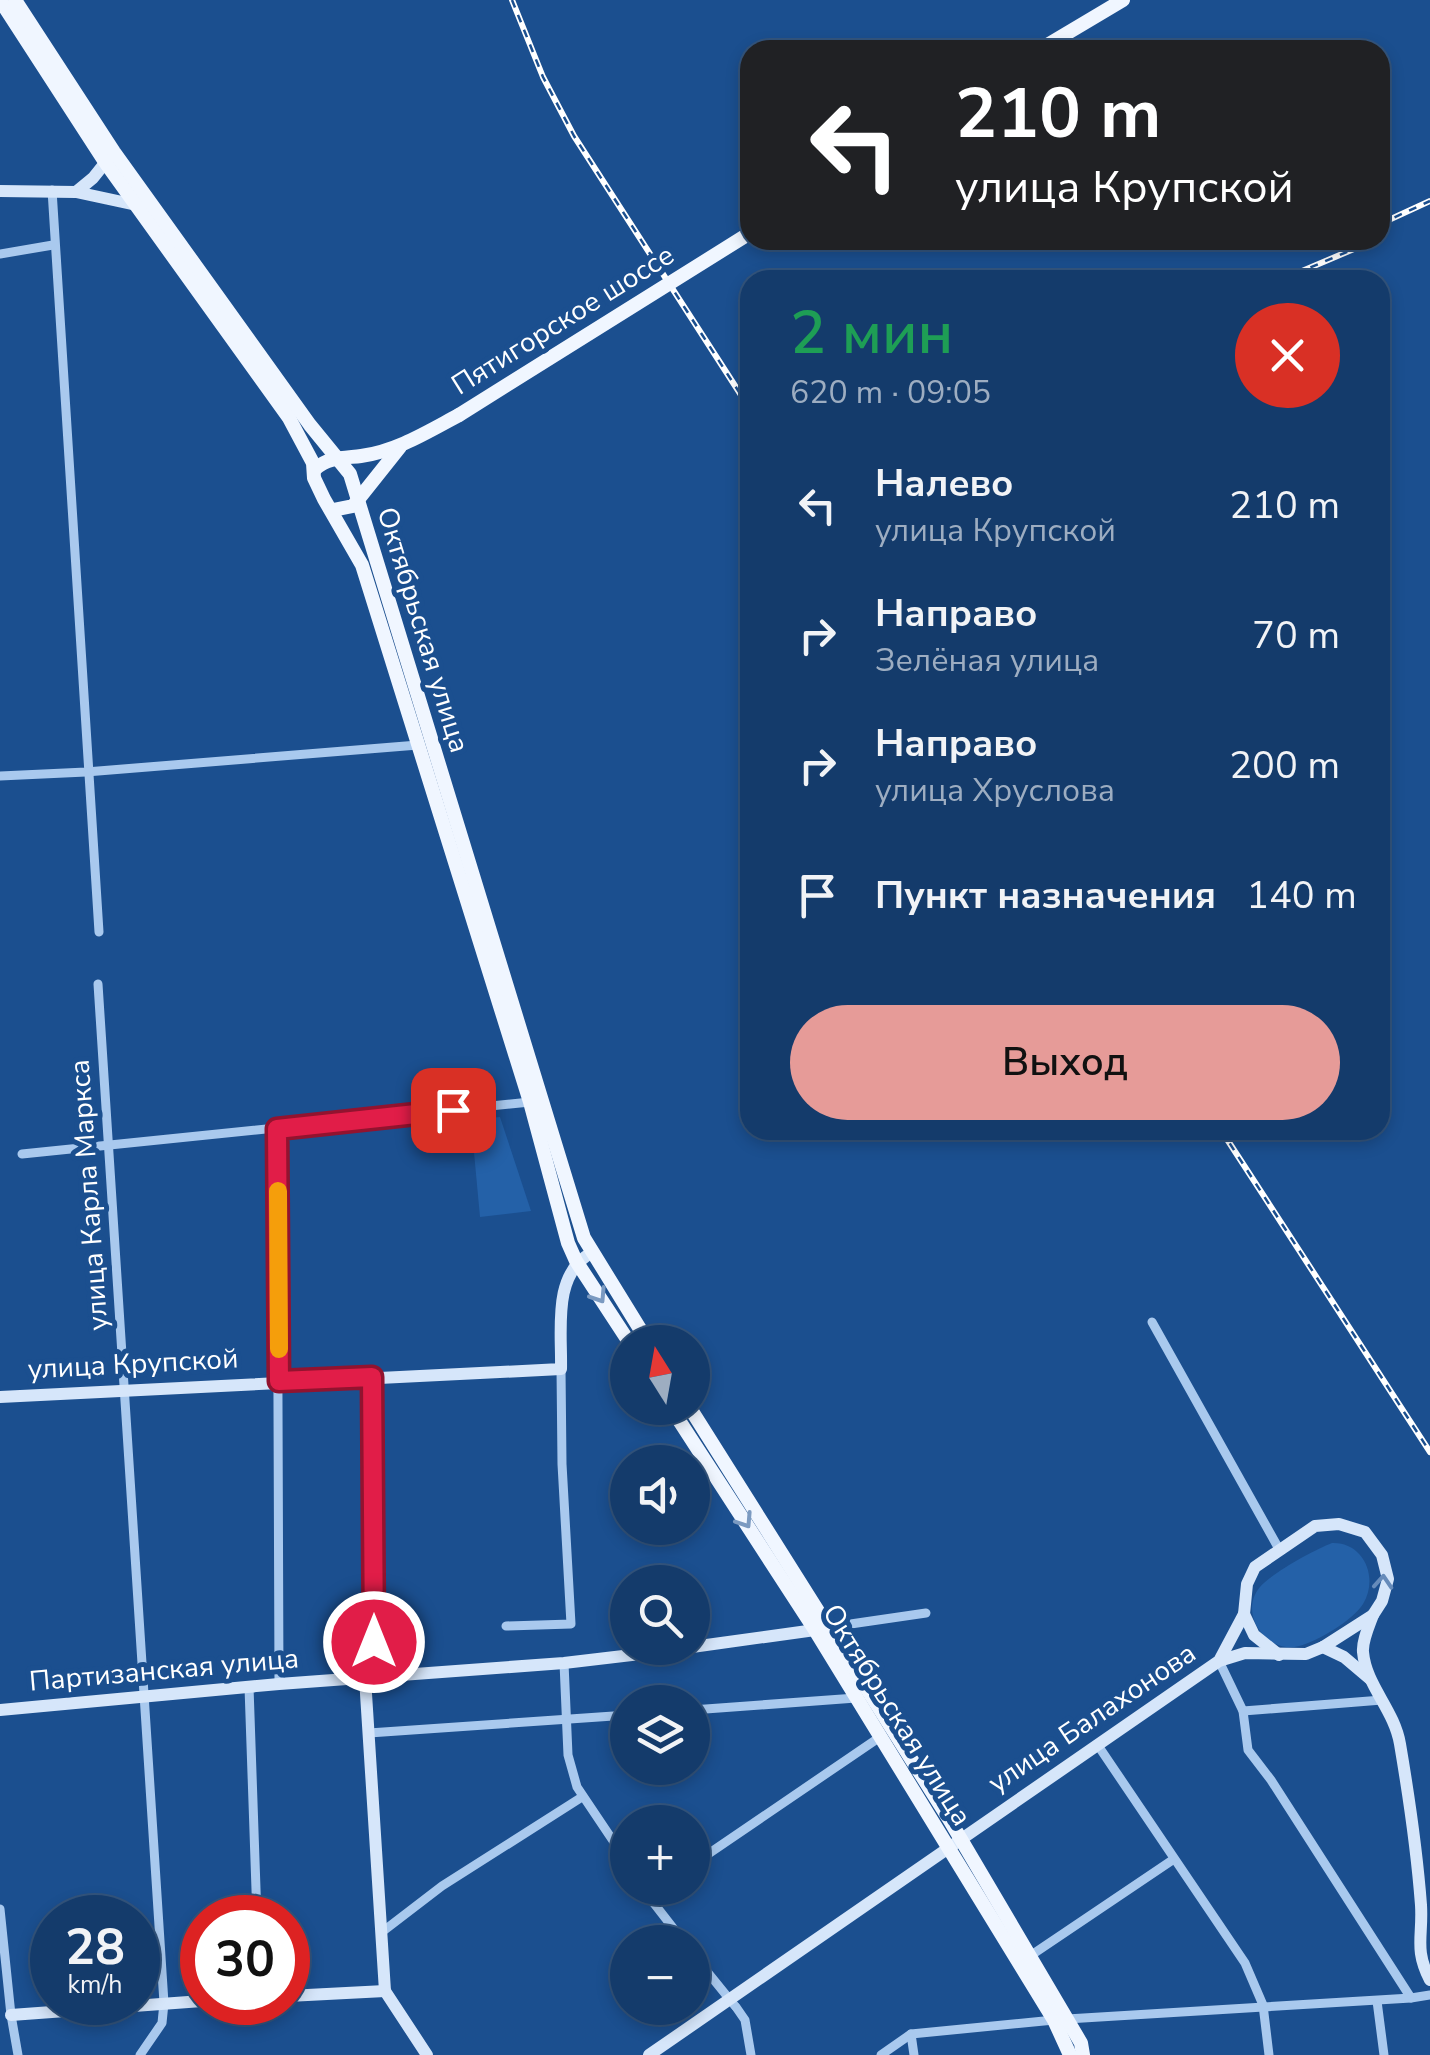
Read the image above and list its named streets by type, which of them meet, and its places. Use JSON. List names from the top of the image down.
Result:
{
  "streets": {
    "main road": ["Пятигорское шоссе", "Октябрьская улица"],
    "street": [
      "улица Карла Маркса",
      "улица Крупской",
      "Партизанская улица",
      "улица Балахонова"
    ]
  },
  "crossings": [
    ["Пятигорское шоссе", "Октябрьская улица"],
    ["Октябрьская улица", "Партизанская улица"],
    ["Октябрьская улица", "улица Балахонова"],
    ["улица Карла Маркса", "улица Крупской"],
    ["улица Карла Маркса", "Партизанская улица"]
  ],
  "north": "top",
  "page": {
    "turn": ["210 m", "улица Крупской"],
    "heading": ["2 мин", "620 m · 09:05"],
    "list": [
      {
        "name": "Налево",
        "note": "улица Крупской",
        "value": "210 m"
      },
      {
        "name": "Направо",
        "note": "Зелёная улица",
        "value": "70 m"
      },
      {
        "name": "Направо",
        "note": "улица Хруслова",
        "value": "200 m"
      },
      {
        "name": "Пункт назначения",
        "value": "140 m"
      }
    ],
    "buttons": "Выход",
    "map_buttons": ["+", "−"],
    "speed": "28 km/h",
    "limit": "30"
  }
}
